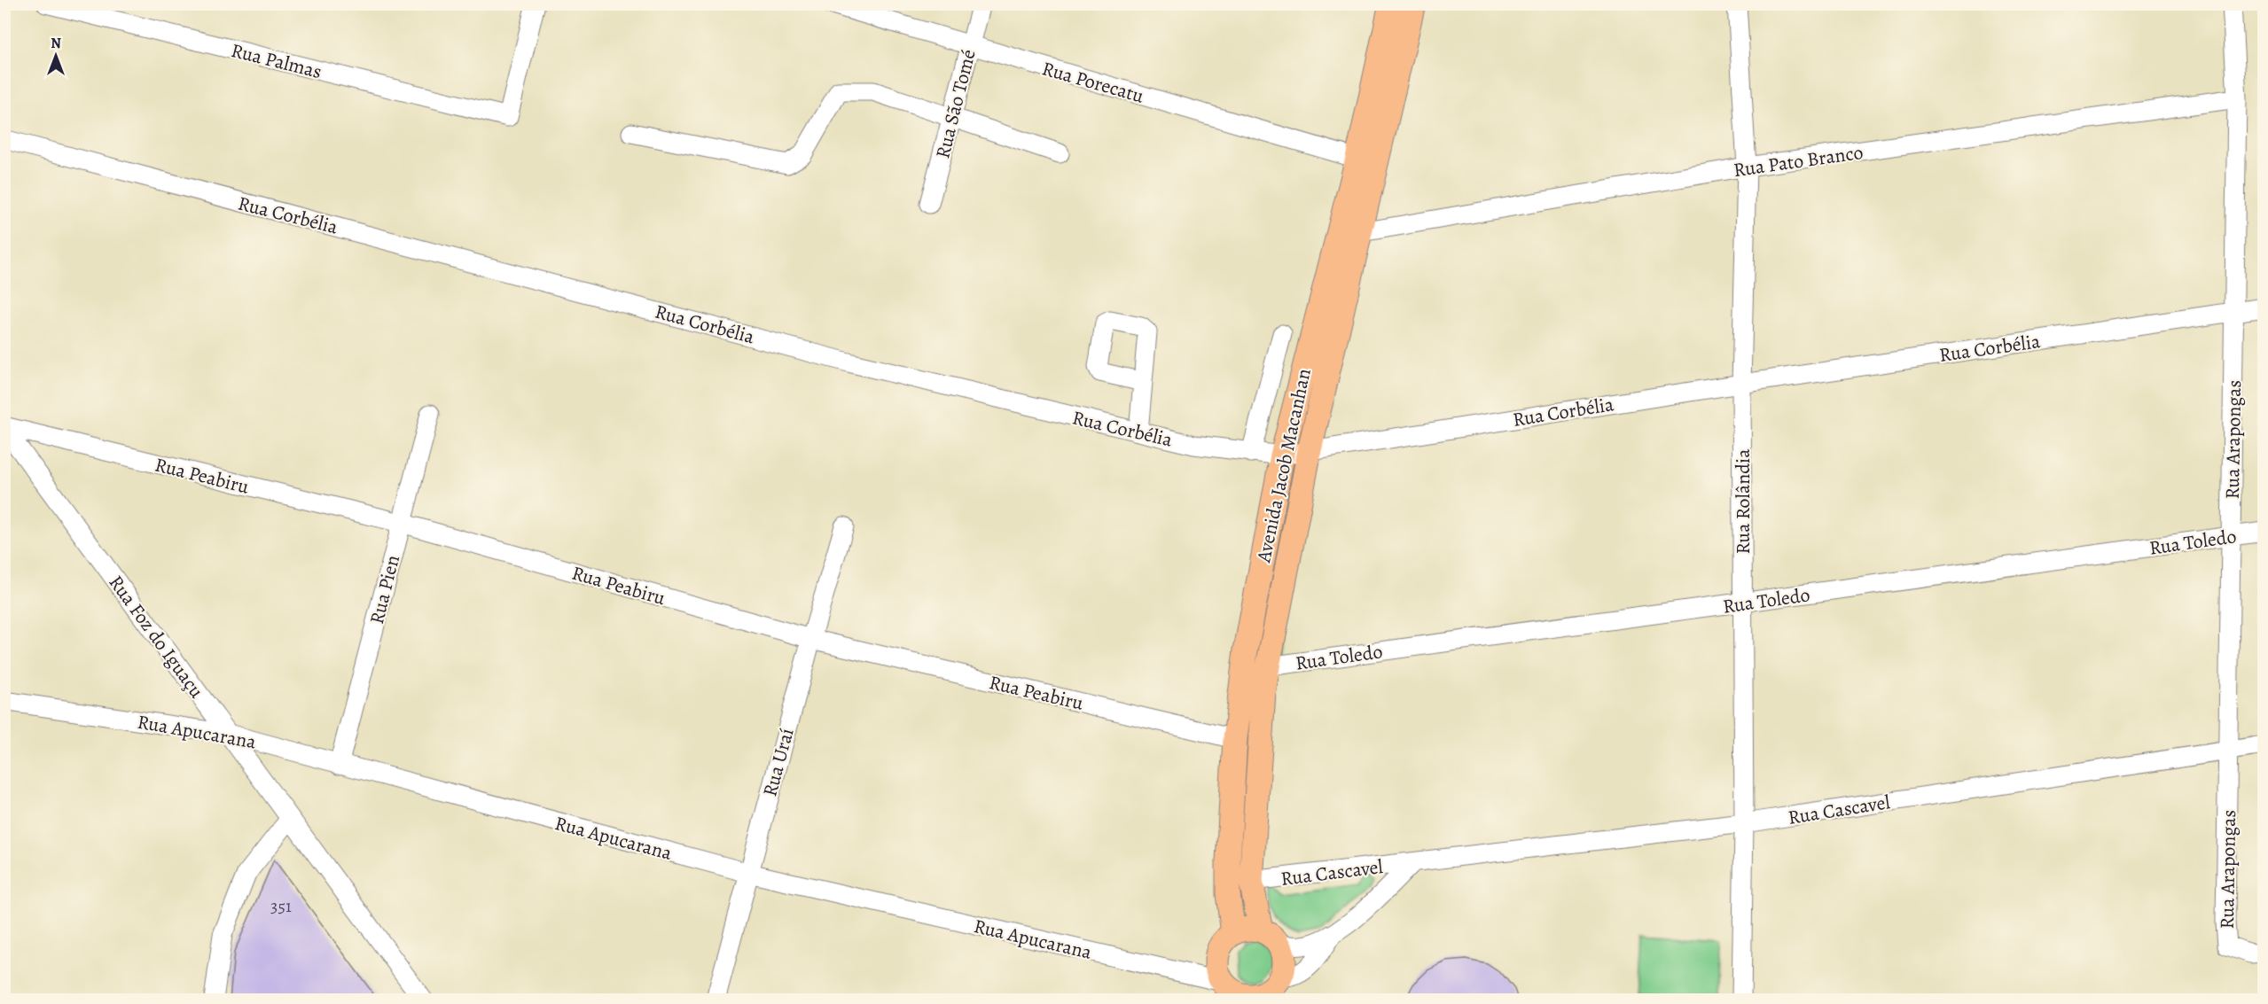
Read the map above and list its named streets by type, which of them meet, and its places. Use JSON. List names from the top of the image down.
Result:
{
  "streets": {
    "main road": ["Avenida Jacob Macanhan"],
    "street": [
      "Rua Palmas",
      "Rua Porecatu",
      "Rua São Tomé",
      "Rua Pato Branco",
      "Rua Corbélia",
      "Rua Arapongas",
      "Rua Peabiru",
      "Rua Rolândia",
      "Rua Toledo",
      "Rua Pien",
      "Rua Foz do Iguaçu",
      "Rua Apucarana",
      "Rua Uraí",
      "Rua Cascavel"
    ]
  },
  "crossings": [
    ["Rua Porecatu", "Rua São Tomé"],
    ["Rua Porecatu", "Avenida Jacob Macanhan"],
    ["Rua Pato Branco", "Rua Arapongas"],
    ["Rua Pato Branco", "Avenida Jacob Macanhan"],
    ["Rua Pato Branco", "Rua Rolândia"],
    ["Rua Corbélia", "Rua Arapongas"],
    ["Rua Corbélia", "Avenida Jacob Macanhan"],
    ["Rua Corbélia", "Rua Rolândia"],
    ["Rua Arapongas", "Rua Toledo"],
    ["Rua Arapongas", "Rua Cascavel"],
    ["Avenida Jacob Macanhan", "Rua Peabiru"],
    ["Avenida Jacob Macanhan", "Rua Toledo"],
    ["Avenida Jacob Macanhan", "Rua Apucarana"],
    ["Avenida Jacob Macanhan", "Rua Cascavel"],
    ["Rua Peabiru", "Rua Pien"],
    ["Rua Peabiru", "Rua Foz do Iguaçu"],
    ["Rua Peabiru", "Rua Uraí"],
    ["Rua Rolândia", "Rua Toledo"],
    ["Rua Rolândia", "Rua Cascavel"],
    ["Rua Pien", "Rua Apucarana"],
    ["Rua Foz do Iguaçu", "Rua Apucarana"],
    ["Rua Apucarana", "Rua Uraí"],
    ["Rua Apucarana", "Rua Cascavel"]
  ],
  "house_numbers": ["351"],
  "north": "top"
}
